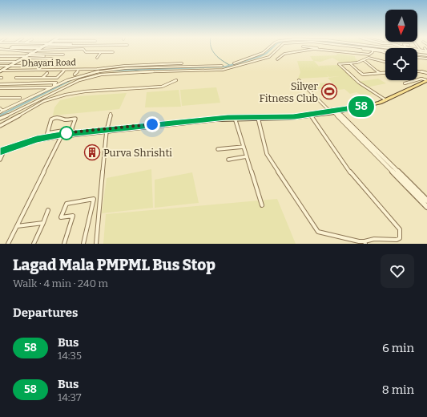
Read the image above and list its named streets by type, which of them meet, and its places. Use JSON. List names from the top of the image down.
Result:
{
  "streets": {
    "main road": ["Dhayari Road"]
  },
  "places": {
    "sports": ["Silver Fitness Club"],
    "building": ["Purva Shrishti"]
  },
  "lines": ["bus line 58"],
  "north": "bottom",
  "page": {
    "on_map": "58",
    "heading": [
      ["Lagad Mala PMPML Bus Stop", "Walk · 4 min · 240 m"],
      "Departures"
    ],
    "list": [
      {
        "mark": "58",
        "name": "Bus",
        "note": "14:35",
        "value": "6 min"
      },
      {
        "mark": "58",
        "name": "Bus",
        "note": "14:37",
        "value": "8 min"
      }
    ]
  }
}
